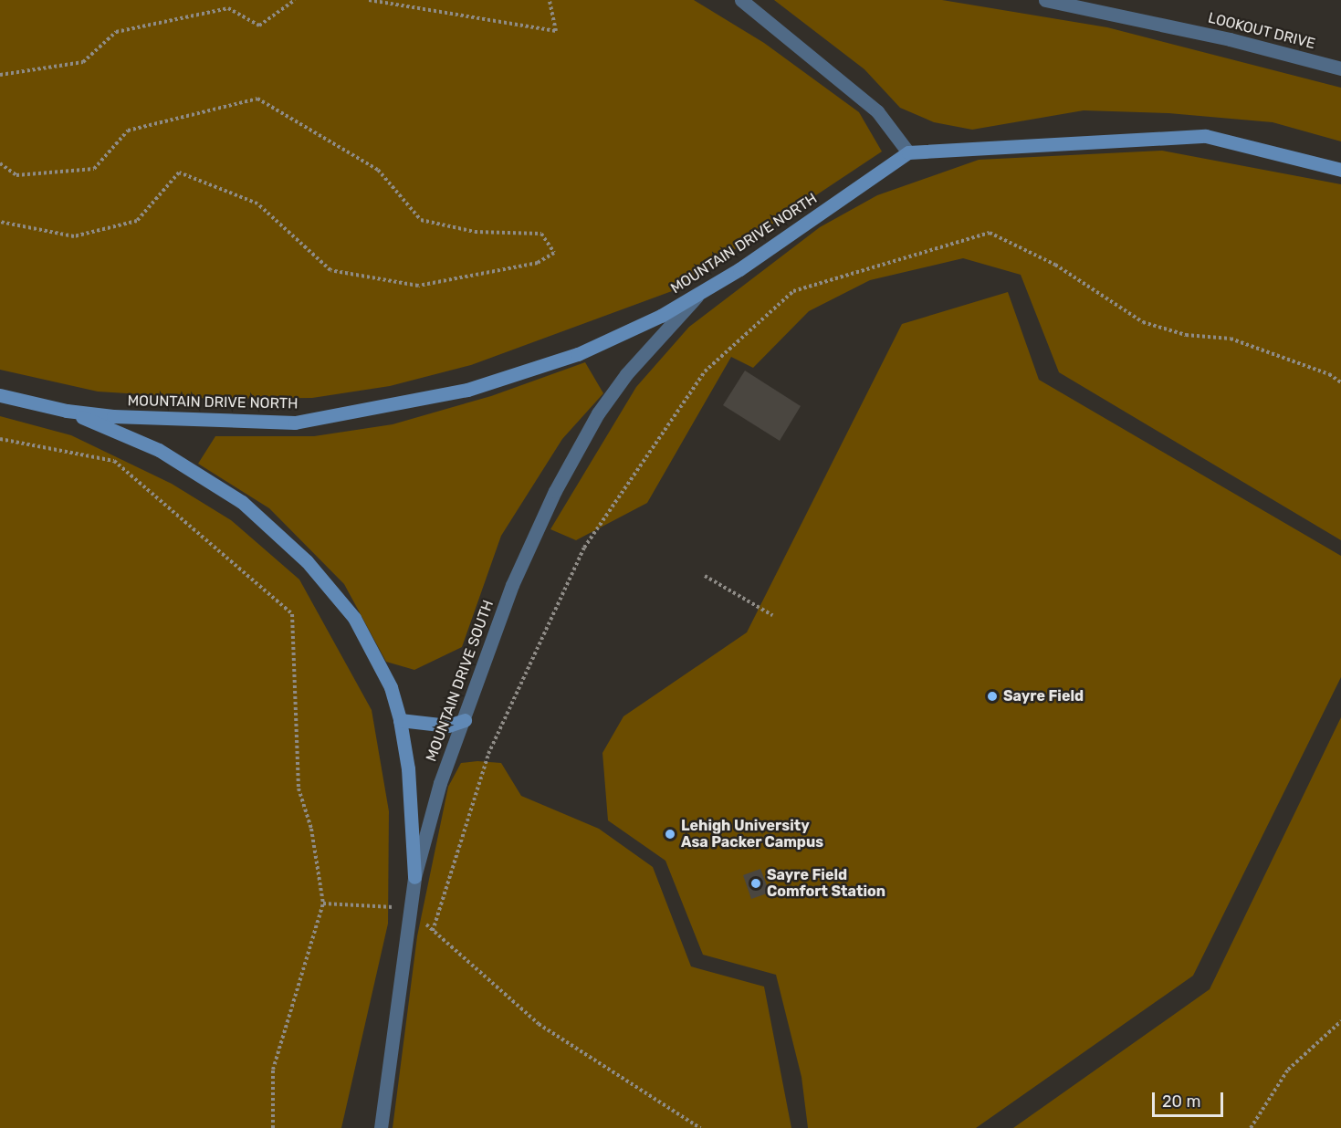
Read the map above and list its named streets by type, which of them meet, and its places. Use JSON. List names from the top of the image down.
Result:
{
  "streets": {
    "street": ["LOOKOUT DRIVE", "MOUNTAIN DRIVE NORTH", "MOUNTAIN DRIVE SOUTH"]
  },
  "crossings": [
    ["MOUNTAIN DRIVE NORTH", "MOUNTAIN DRIVE SOUTH"]
  ],
  "places": ["Sayre Field", "Lehigh University Asa Packer Campus", "Sayre Field Comfort Station"],
  "scale_bar": "20 m"
}
